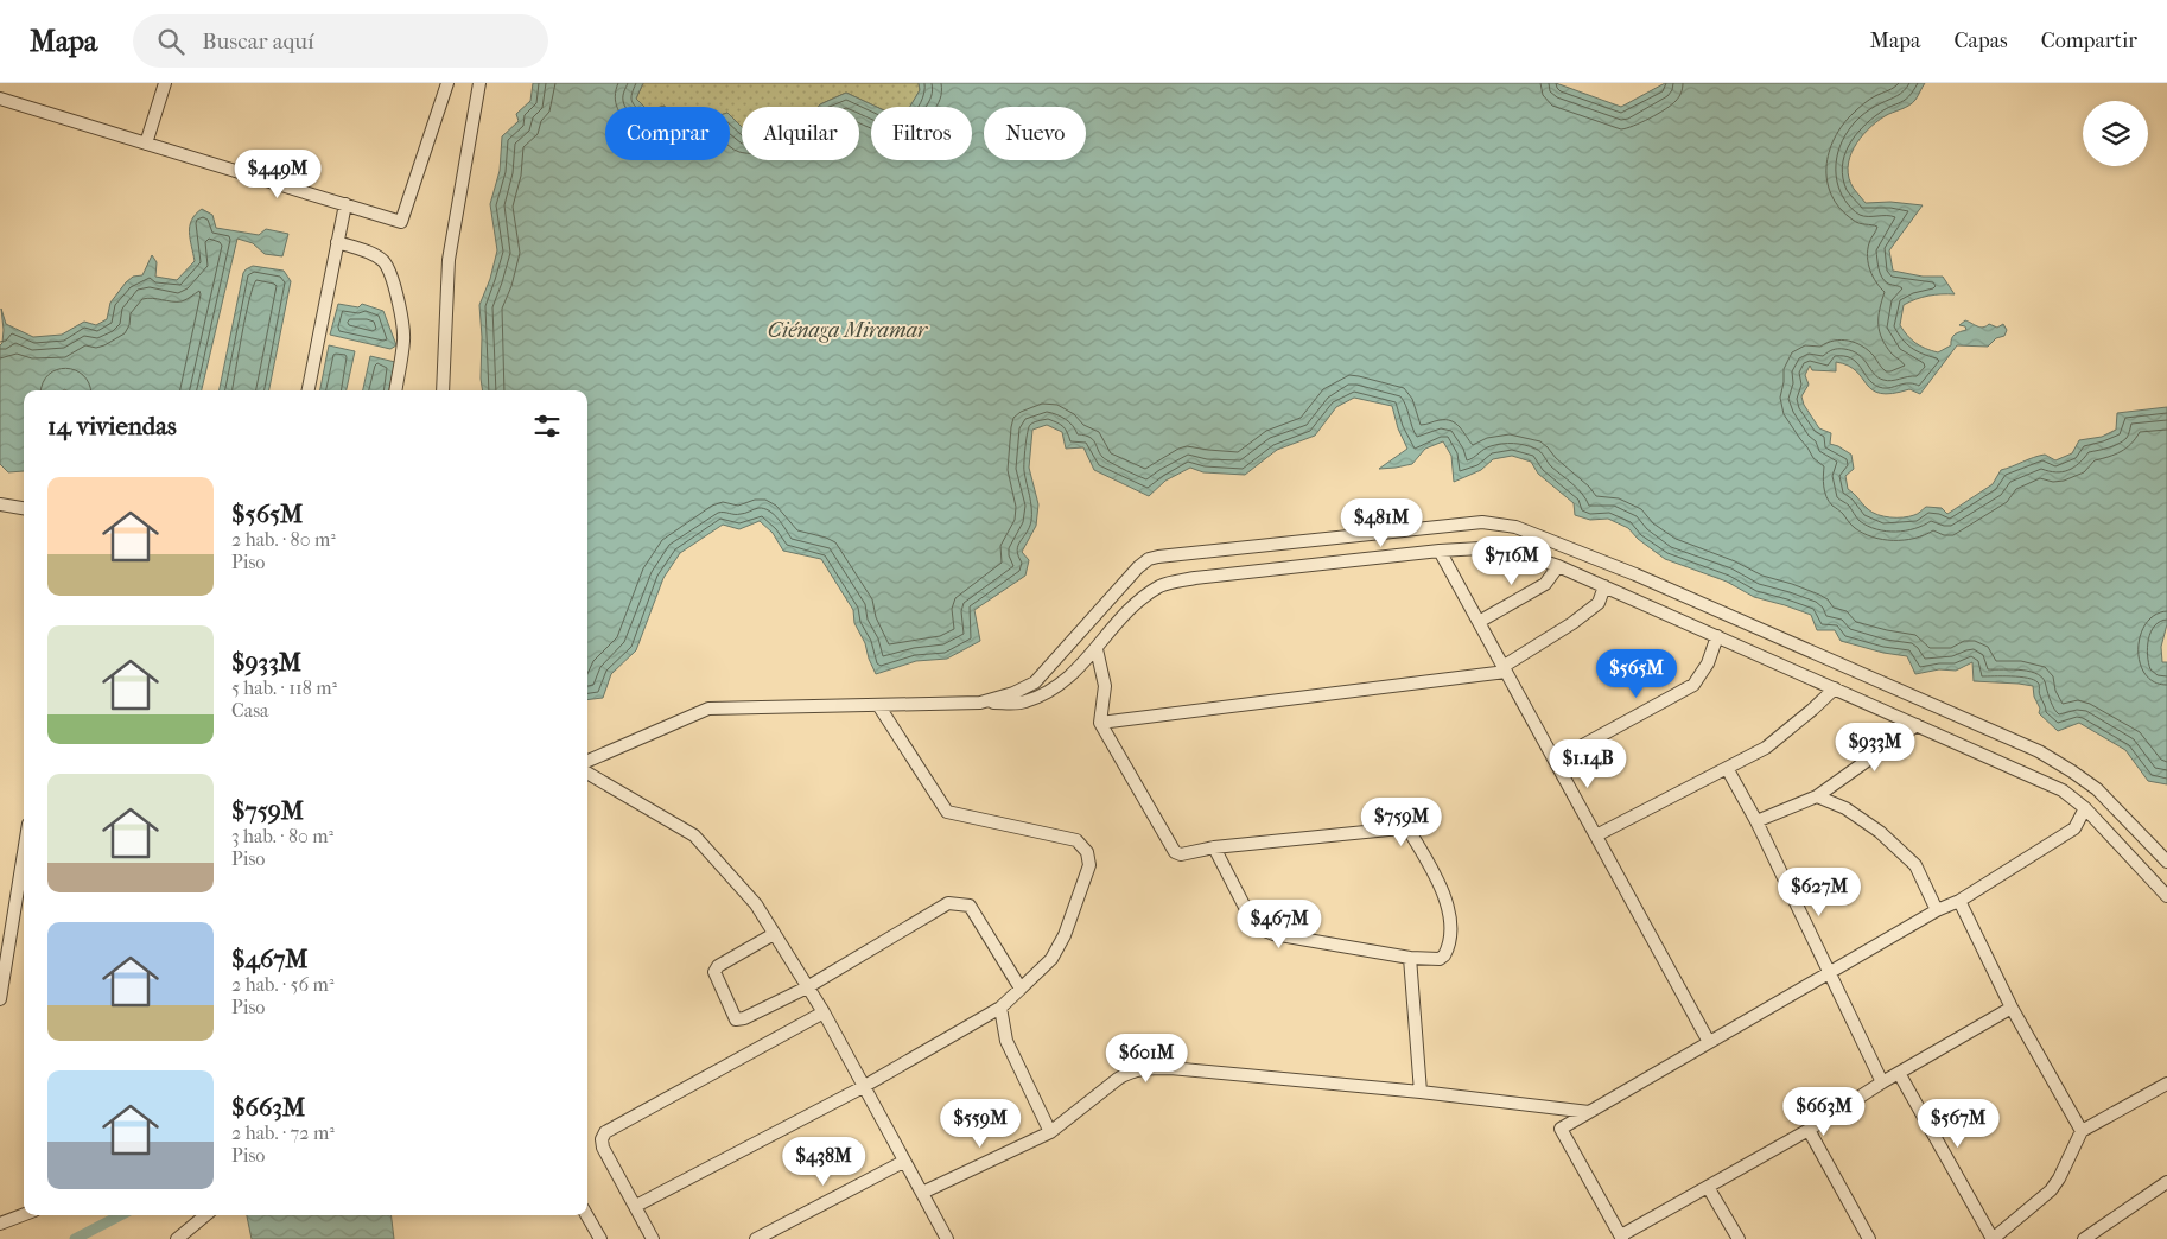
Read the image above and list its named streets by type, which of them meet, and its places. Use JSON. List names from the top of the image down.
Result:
{
  "water": ["Ciénaga Miramar"],
  "page": {
    "header": "Mapa",
    "search": "Buscar aquí",
    "nav": ["Mapa", "Capas", "Compartir"],
    "chip": [
      "Comprar",
      "Alquilar",
      "Filtros",
      "Nuevo"
    ],
    "price": [
      "$449M",
      "$481M",
      "$716M",
      "$565M",
      "$933M",
      "$1.14B",
      "$759M",
      "$627M",
      "$467M",
      "$601M",
      "$663M",
      "$559M",
      "$567M",
      "$438M"
    ],
    "heading": "14 viviendas",
    "list": [
      {
        "name": "$565M",
        "note": "2 hab. · 80 m² · Piso"
      },
      {
        "name": "$933M",
        "note": "5 hab. · 118 m² · Casa"
      },
      {
        "name": "$759M",
        "note": "3 hab. · 80 m² · Piso"
      },
      {
        "name": "$467M",
        "note": "2 hab. · 56 m² · Piso"
      },
      {
        "name": "$663M",
        "note": "2 hab. · 72 m² · Piso"
      }
    ]
  }
}
